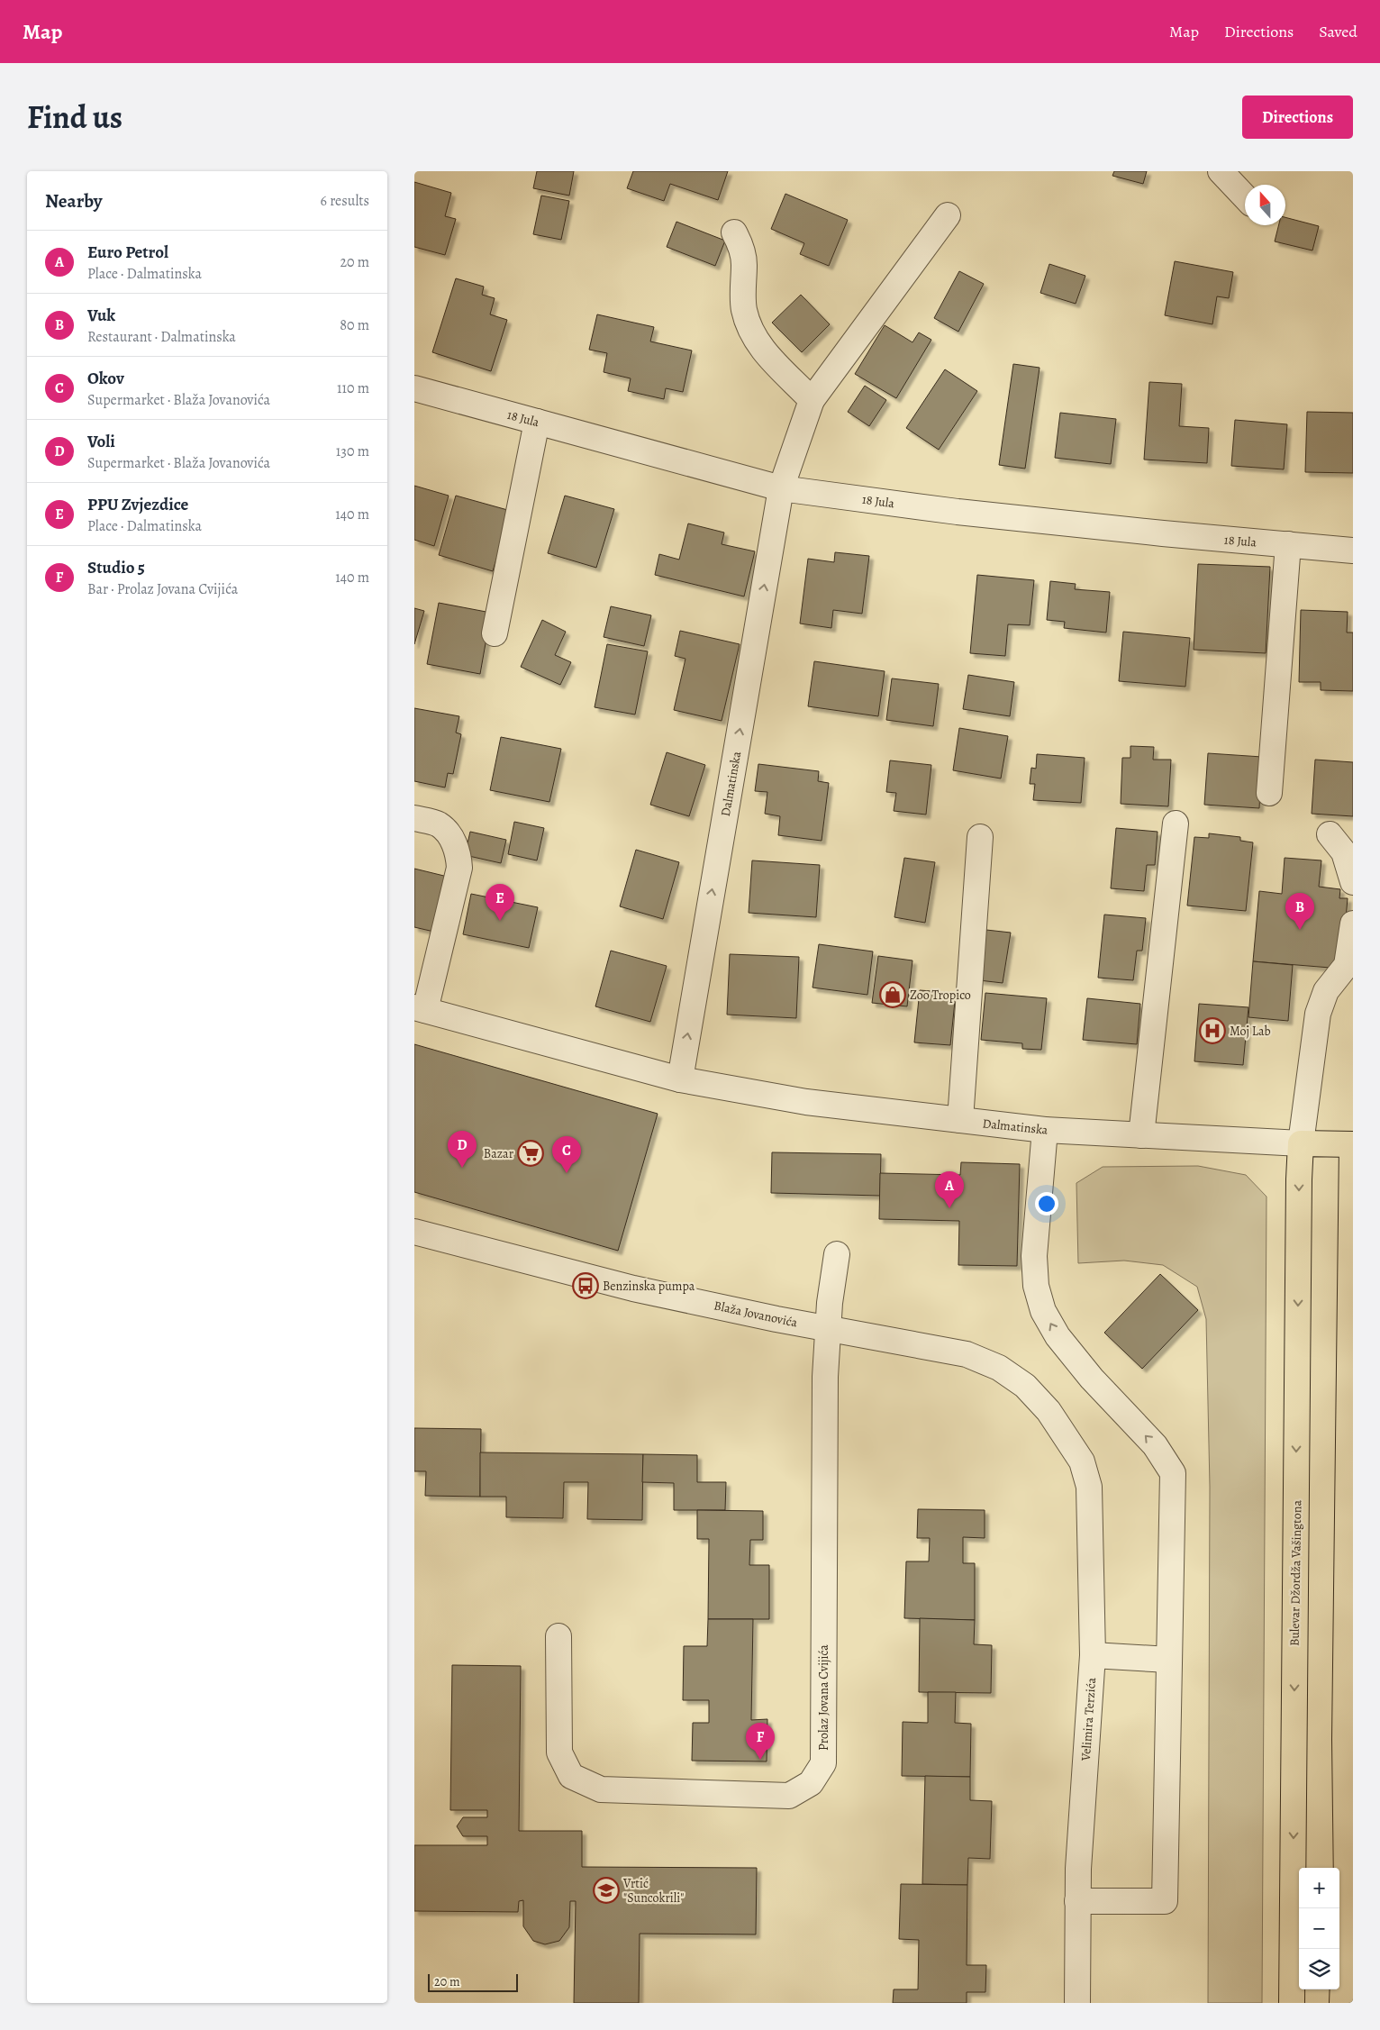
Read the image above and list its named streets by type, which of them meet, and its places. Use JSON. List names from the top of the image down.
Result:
{
  "streets": {
    "main road": ["Dalmatinska", "Bulevar Džordža Vašingtona"],
    "street": [
      "18 Jula",
      "Blaža Jovanovića",
      "Prolaz Jovana Cvijića",
      "Velimira Terzića"
    ]
  },
  "crossings": [
    ["18 Jula", "Dalmatinska"],
    ["Dalmatinska", "Bulevar Džordža Vašingtona"],
    ["Blaža Jovanovića", "Prolaz Jovana Cvijića"],
    ["Blaža Jovanovića", "Velimira Terzića"]
  ],
  "places": {
    "shop": ["Zoo Tropico"],
    "hospital": ["Moj Lab"],
    "supermarket": ["Bazar"],
    "bus stop": ["Benzinska pumpa"],
    "school or university": ["Vrtić \"Suncokrili\""]
  },
  "scale_bar": "20 m",
  "north": "top",
  "page": {
    "header": "Map",
    "nav": ["Map", "Directions", "Saved"],
    "title": "Find us",
    "buttons": "Directions",
    "heading": ["Nearby", "6 results"],
    "list": [
      {
        "mark": "A",
        "name": "Euro Petrol",
        "note": "Place · Dalmatinska",
        "value": "20 m"
      },
      {
        "mark": "B",
        "name": "Vuk",
        "note": "Restaurant · Dalmatinska",
        "value": "80 m"
      },
      {
        "mark": "C",
        "name": "Okov",
        "note": "Supermarket · Blaža Jovanovića",
        "value": "110 m"
      },
      {
        "mark": "D",
        "name": "Voli",
        "note": "Supermarket · Blaža Jovanovića",
        "value": "130 m"
      },
      {
        "mark": "E",
        "name": "PPU Zvjezdice",
        "note": "Place · Dalmatinska",
        "value": "140 m"
      },
      {
        "mark": "F",
        "name": "Studio 5",
        "note": "Bar · Prolaz Jovana Cvijića",
        "value": "140 m"
      }
    ],
    "pins": [
      "E",
      "B",
      "D",
      "C",
      "A",
      "F"
    ],
    "map_buttons": ["+", "−"],
    "scale": "20 m"
  }
}
